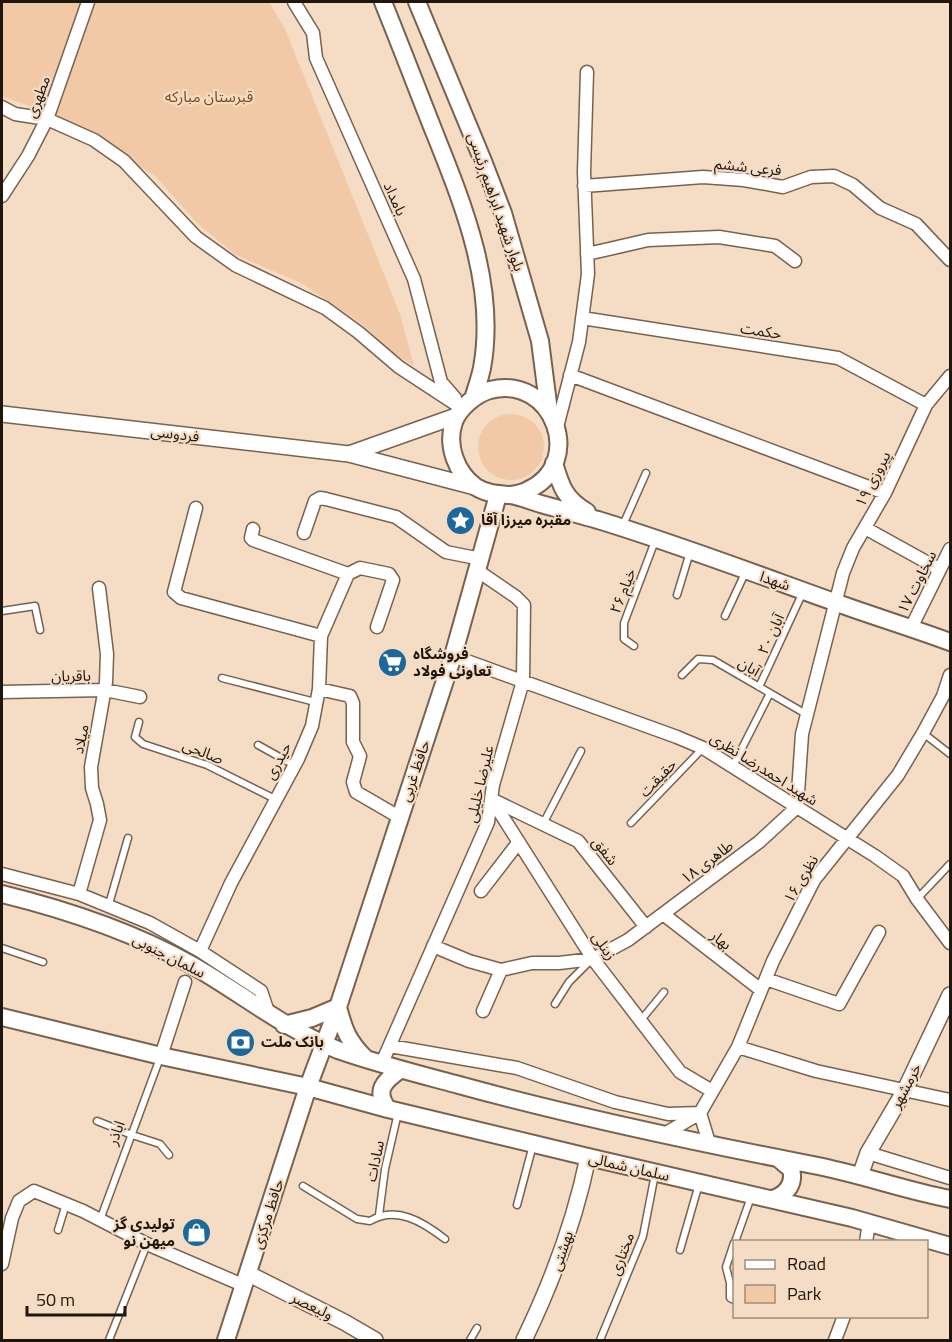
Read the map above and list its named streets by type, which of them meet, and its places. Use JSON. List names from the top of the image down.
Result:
{
  "streets": {
    "main road": [
      "بلوار شهید ابراهیم رئیسی",
      "شهدا",
      "حافظ غربی",
      "سلمان جنوبی",
      "سلمان شمالی",
      "حافظ مرکزی"
    ],
    "street": [
      "مطهری",
      "فرعی ششم",
      "بامداد",
      "حکمت",
      "فردوسی",
      "پیروزی ۱۹",
      "سخاوت ۱۷",
      "باقریان",
      "میلاد",
      "حیدری",
      "شهید احمدرضا نظری",
      "علیرضا خلیلی",
      "شفق",
      "طاهری ۱۸",
      "نظری ۱۶",
      "بهار",
      "زینلی",
      "خرمشهر",
      "بهشتی",
      "ولیعصر"
    ],
    "lane": [
      "خیام ۲۶",
      "آبان ۲۰",
      "آبان",
      "صالحی",
      "حقیقت",
      "اباذر",
      "سادات",
      "مختاری"
    ]
  },
  "crossings": [
    ["بامداد", "بلوار شهید ابراهیم رئیسی"],
    ["بامداد", "فردوسی"],
    ["بامداد", "حافظ غربی"],
    ["بلوار شهید ابراهیم رئیسی", "فردوسی"],
    ["بلوار شهید ابراهیم رئیسی", "حافظ غربی"],
    ["حکمت", "پیروزی ۱۹"],
    ["فردوسی", "حافظ غربی"],
    ["پیروزی ۱۹", "شهدا"],
    ["شهدا", "سخاوت ۱۷"],
    ["شهدا", "خیام ۲۶"],
    ["شهدا", "آبان ۲۰"],
    ["آبان ۲۰", "آبان"],
    ["باقریان", "میلاد"],
    ["صالحی", "حیدری"],
    ["شهید احمدرضا نظری", "حافظ غربی"],
    ["شهید احمدرضا نظری", "حقیقت"],
    ["شهید احمدرضا نظری", "علیرضا خلیلی"],
    ["شهید احمدرضا نظری", "طاهری ۱۸"],
    ["شهید احمدرضا نظری", "نظری ۱۶"],
    ["حافظ غربی", "علیرضا خلیلی"],
    ["حافظ غربی", "سلمان جنوبی"],
    ["حافظ غربی", "حافظ مرکزی"],
    ["علیرضا خلیلی", "شفق"],
    ["علیرضا خلیلی", "طاهری ۱۸"],
    ["علیرضا خلیلی", "زینلی"],
    ["شفق", "طاهری ۱۸"],
    ["شفق", "زینلی"],
    ["طاهری ۱۸", "بهار"],
    ["طاهری ۱۸", "زینلی"],
    ["نظری ۱۶", "بهار"],
    ["نظری ۱۶", "زینلی"],
    ["سلمان جنوبی", "حافظ مرکزی"],
    ["سادات", "سلمان شمالی"],
    ["سلمان شمالی", "حافظ مرکزی"],
    ["سلمان شمالی", "بهشتی"],
    ["سلمان شمالی", "مختاری"],
    ["حافظ مرکزی", "ولیعصر"]
  ],
  "parks": ["قبرستان مبارکه"],
  "places": {
    "place": ["مقبره میرزا آقا"],
    "supermarket": ["فروشگاه تعاونی فولاد"],
    "bank": ["بانک ملت"],
    "shop": ["تولیدی گز میهن نو"]
  },
  "legend": ["Road", "Park"],
  "scale_bar": "50 m"
}
